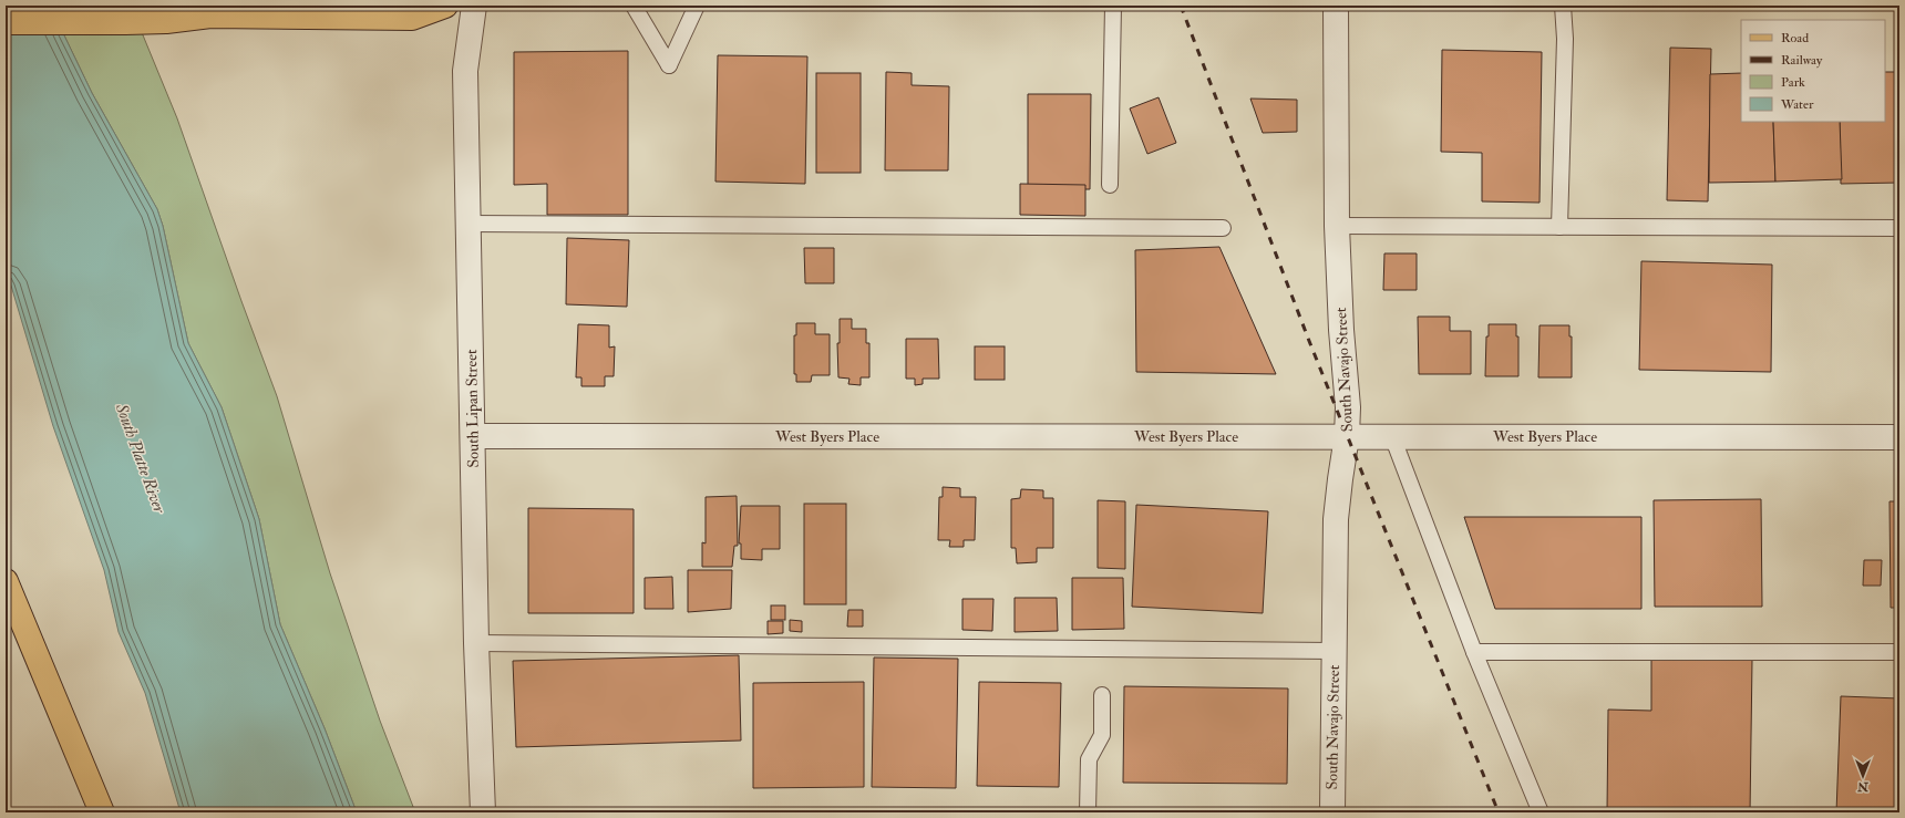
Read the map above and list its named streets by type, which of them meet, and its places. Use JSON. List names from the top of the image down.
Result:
{
  "streets": {
    "street": ["South Navajo Street", "South Lipan Street", "West Byers Place"]
  },
  "crossings": [
    ["South Navajo Street", "West Byers Place"],
    ["South Lipan Street", "West Byers Place"]
  ],
  "water": ["South Platte River"],
  "legend": [
    "Road",
    "Railway",
    "Park",
    "Water"
  ],
  "north": "bottom"
}
